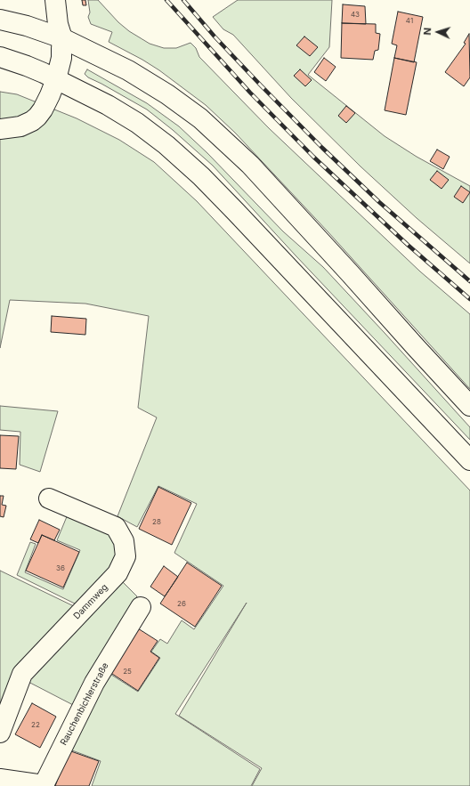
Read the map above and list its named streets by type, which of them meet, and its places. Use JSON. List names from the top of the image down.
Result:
{
  "streets": {
    "main road": ["Dammweg", "Rauchenbichlerstraße"]
  },
  "house_numbers": [
    "43",
    "41",
    "28",
    "36",
    "26",
    "25",
    "22"
  ],
  "north": "left"
}
